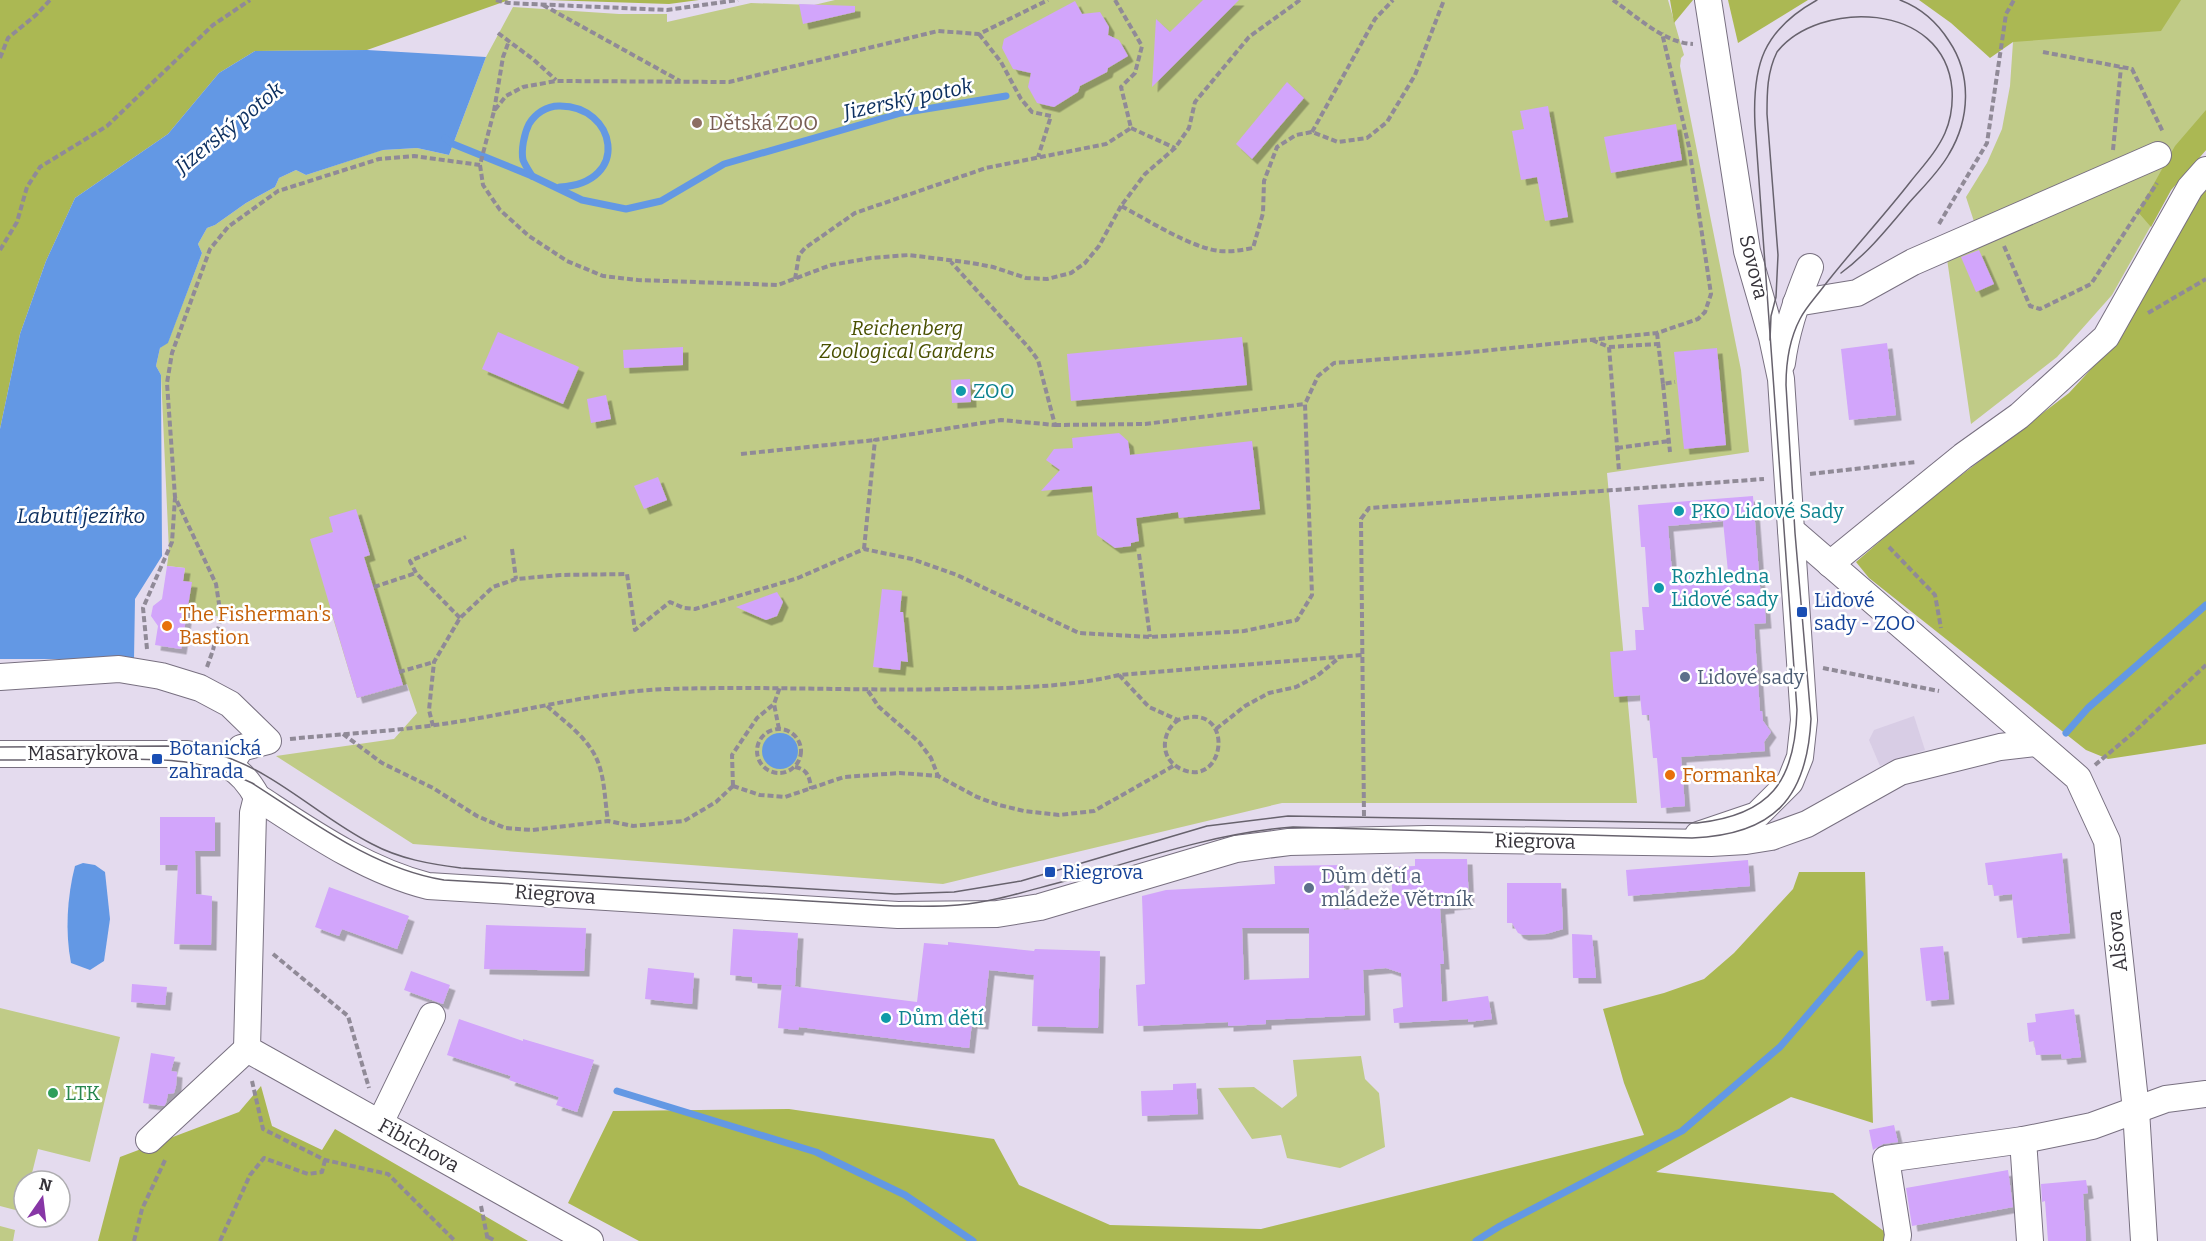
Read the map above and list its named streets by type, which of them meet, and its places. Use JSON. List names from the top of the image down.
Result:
{
  "streets": {
    "street": [
      "Sovova",
      "Masarykova",
      "Riegrova",
      "Alšova",
      "Fibichova"
    ]
  },
  "crossings": [
    ["Masarykova", "Riegrova"]
  ],
  "water": ["Jizerský potok", "Labutí jezírko"],
  "parks": ["Reichenberg Zoological Gardens"],
  "places": {
    "other": [
      "Dětská ZOO",
      "ZOO",
      "PKO Lidové Sady",
      "Rozhledna Lidové sady",
      "The Fisherman's Bastion",
      "Lidové sady",
      "Formanka",
      "Dům dětí a mládeže Větrník",
      "Dům dětí",
      "LTK"
    ],
    "transit": ["Lidové sady - ZOO", "Botanická zahrada", "Riegrova"]
  },
  "north": "top"
}
